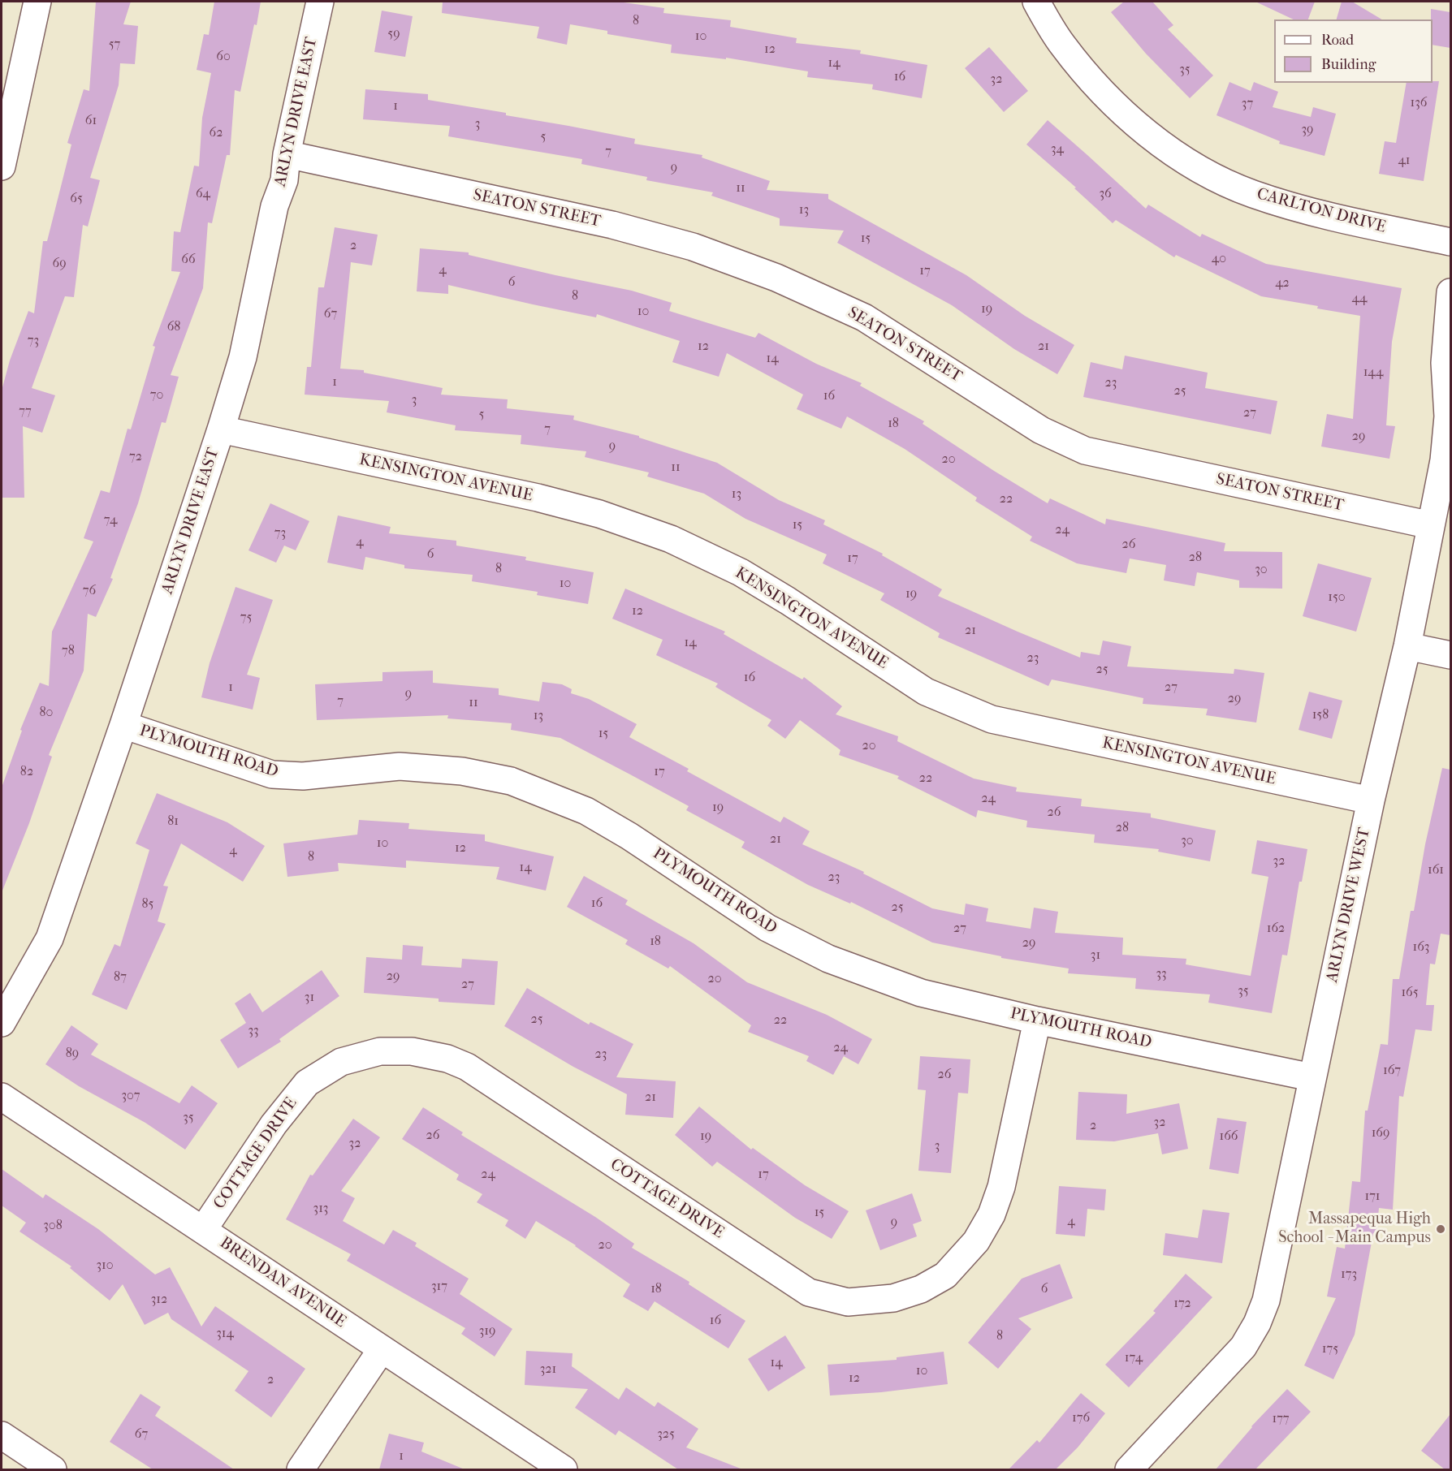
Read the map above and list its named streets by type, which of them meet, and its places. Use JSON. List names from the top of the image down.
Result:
{
  "streets": {
    "street": [
      "ARLYN DRIVE EAST",
      "SEATON STREET",
      "CARLTON DRIVE",
      "KENSINGTON AVENUE",
      "PLYMOUTH ROAD",
      "ARLYN DRIVE WEST",
      "COTTAGE DRIVE",
      "BRENDAN AVENUE"
    ]
  },
  "crossings": [
    ["ARLYN DRIVE EAST", "SEATON STREET"],
    ["ARLYN DRIVE EAST", "KENSINGTON AVENUE"],
    ["ARLYN DRIVE EAST", "PLYMOUTH ROAD"],
    ["SEATON STREET", "ARLYN DRIVE WEST"],
    ["KENSINGTON AVENUE", "ARLYN DRIVE WEST"],
    ["PLYMOUTH ROAD", "ARLYN DRIVE WEST"],
    ["PLYMOUTH ROAD", "COTTAGE DRIVE"],
    ["COTTAGE DRIVE", "BRENDAN AVENUE"]
  ],
  "places": ["Massapequa High School - Main Campus"],
  "house_numbers": [
    "8",
    "59",
    "10",
    "57",
    "12",
    "60",
    "14",
    "35",
    "16",
    "32",
    "136",
    "37",
    "1",
    "61",
    "3",
    "39",
    "62",
    "5",
    "34",
    "7",
    "41",
    "9",
    "11",
    "64",
    "36",
    "65",
    "13",
    "15",
    "2",
    "40",
    "66",
    "69",
    "4",
    "17",
    "6",
    "42",
    "8",
    "44",
    "19",
    "10",
    "67",
    "68",
    "73",
    "12",
    "21",
    "14",
    "144",
    "1",
    "23",
    "25",
    "70",
    "16",
    "3",
    "77",
    "27",
    "5",
    "18",
    "7",
    "29",
    "9",
    "72",
    "20",
    "11",
    "13",
    "22",
    "74",
    "15",
    "24",
    "73",
    "4",
    "26",
    "6",
    "28",
    "17",
    "8",
    "30",
    "10",
    "76",
    "19",
    "150",
    "12",
    "75",
    "21",
    "14",
    "78",
    "23",
    "25",
    "16",
    "1",
    "27",
    "9",
    "29",
    "7",
    "11",
    "80",
    "158",
    "13",
    "15",
    "20",
    "82",
    "17",
    "22",
    "24",
    "19",
    "26",
    "81",
    "28",
    "21",
    "30",
    "10",
    "12",
    "4",
    "8",
    "32",
    "14",
    "161",
    "23",
    "16",
    "85",
    "25",
    "27",
    "162",
    "18",
    "29",
    "163",
    "31",
    "33",
    "29",
    "87",
    "20",
    "27",
    "35",
    "165",
    "31",
    "25",
    "22",
    "33",
    "24",
    "89",
    "23",
    "167",
    "26",
    "307",
    "21",
    "35",
    "32",
    "2",
    "169",
    "26",
    "19",
    "166",
    "32",
    "3",
    "24",
    "17",
    "171",
    "313",
    "15",
    "4",
    "9",
    "308",
    "20",
    "310",
    "173",
    "317",
    "18",
    "6",
    "312",
    "172",
    "16",
    "319",
    "314",
    "8",
    "175",
    "174",
    "14",
    "321",
    "10",
    "12",
    "2",
    "176",
    "177",
    "67",
    "325",
    "1"
  ],
  "legend": ["Road", "Building"]
}
